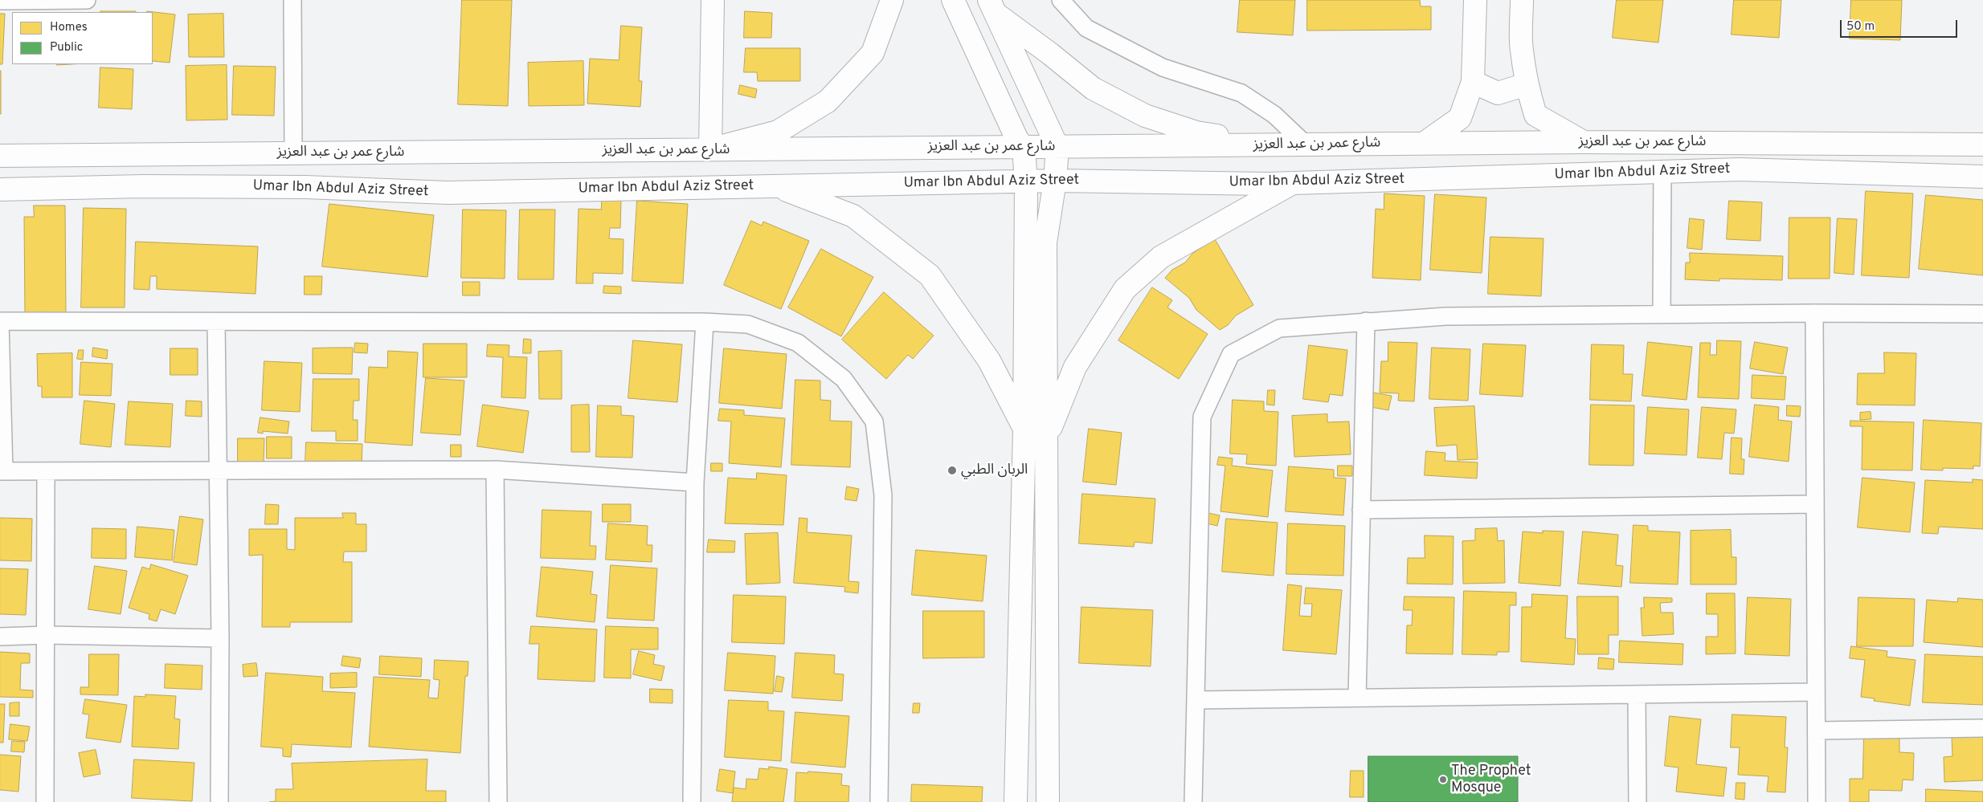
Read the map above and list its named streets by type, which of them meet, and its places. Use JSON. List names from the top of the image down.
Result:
{
  "streets": {
    "main road": ["شارع عمر بن عبد العزيز", "Umar Ibn Abdul Aziz Street"]
  },
  "places": ["الربان الطبي", "The Prophet Mosque"],
  "legend": ["Homes", "Public"],
  "scale_bar": "50 m"
}
